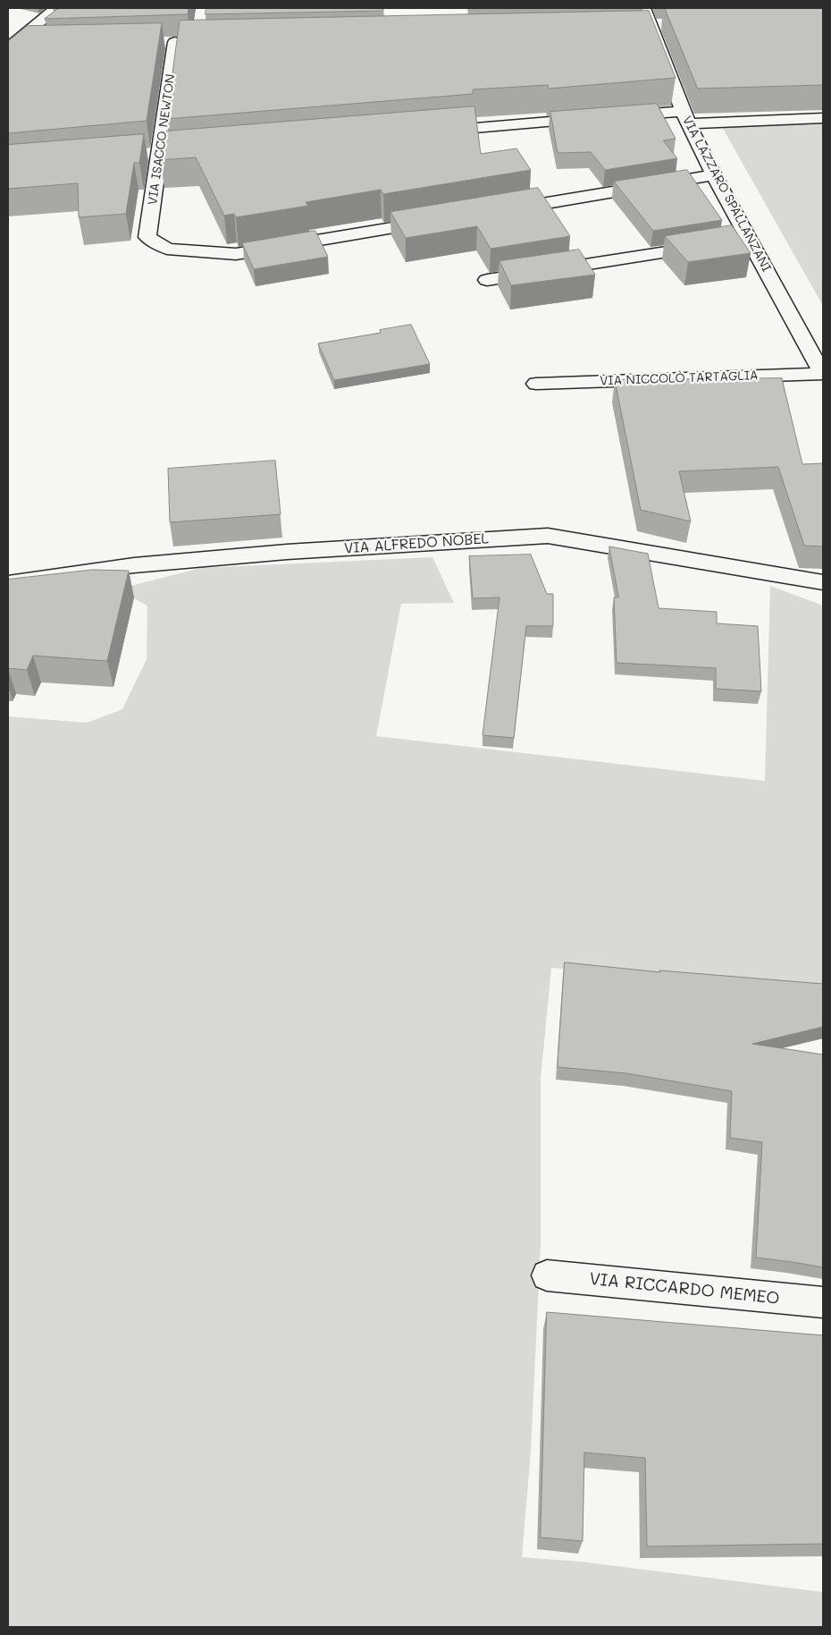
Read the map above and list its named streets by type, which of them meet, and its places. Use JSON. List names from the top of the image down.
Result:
{
  "streets": {
    "street": [
      "VIA ISACCO NEWTON",
      "VIA LAZZARO SPALLANZANI",
      "VIA NICCOLÒ TARTAGLIA",
      "VIA ALFREDO NOBEL",
      "VIA RICCARDO MEMEO"
    ]
  },
  "crossings": [
    ["VIA LAZZARO SPALLANZANI", "VIA NICCOLÒ TARTAGLIA"]
  ]
}
